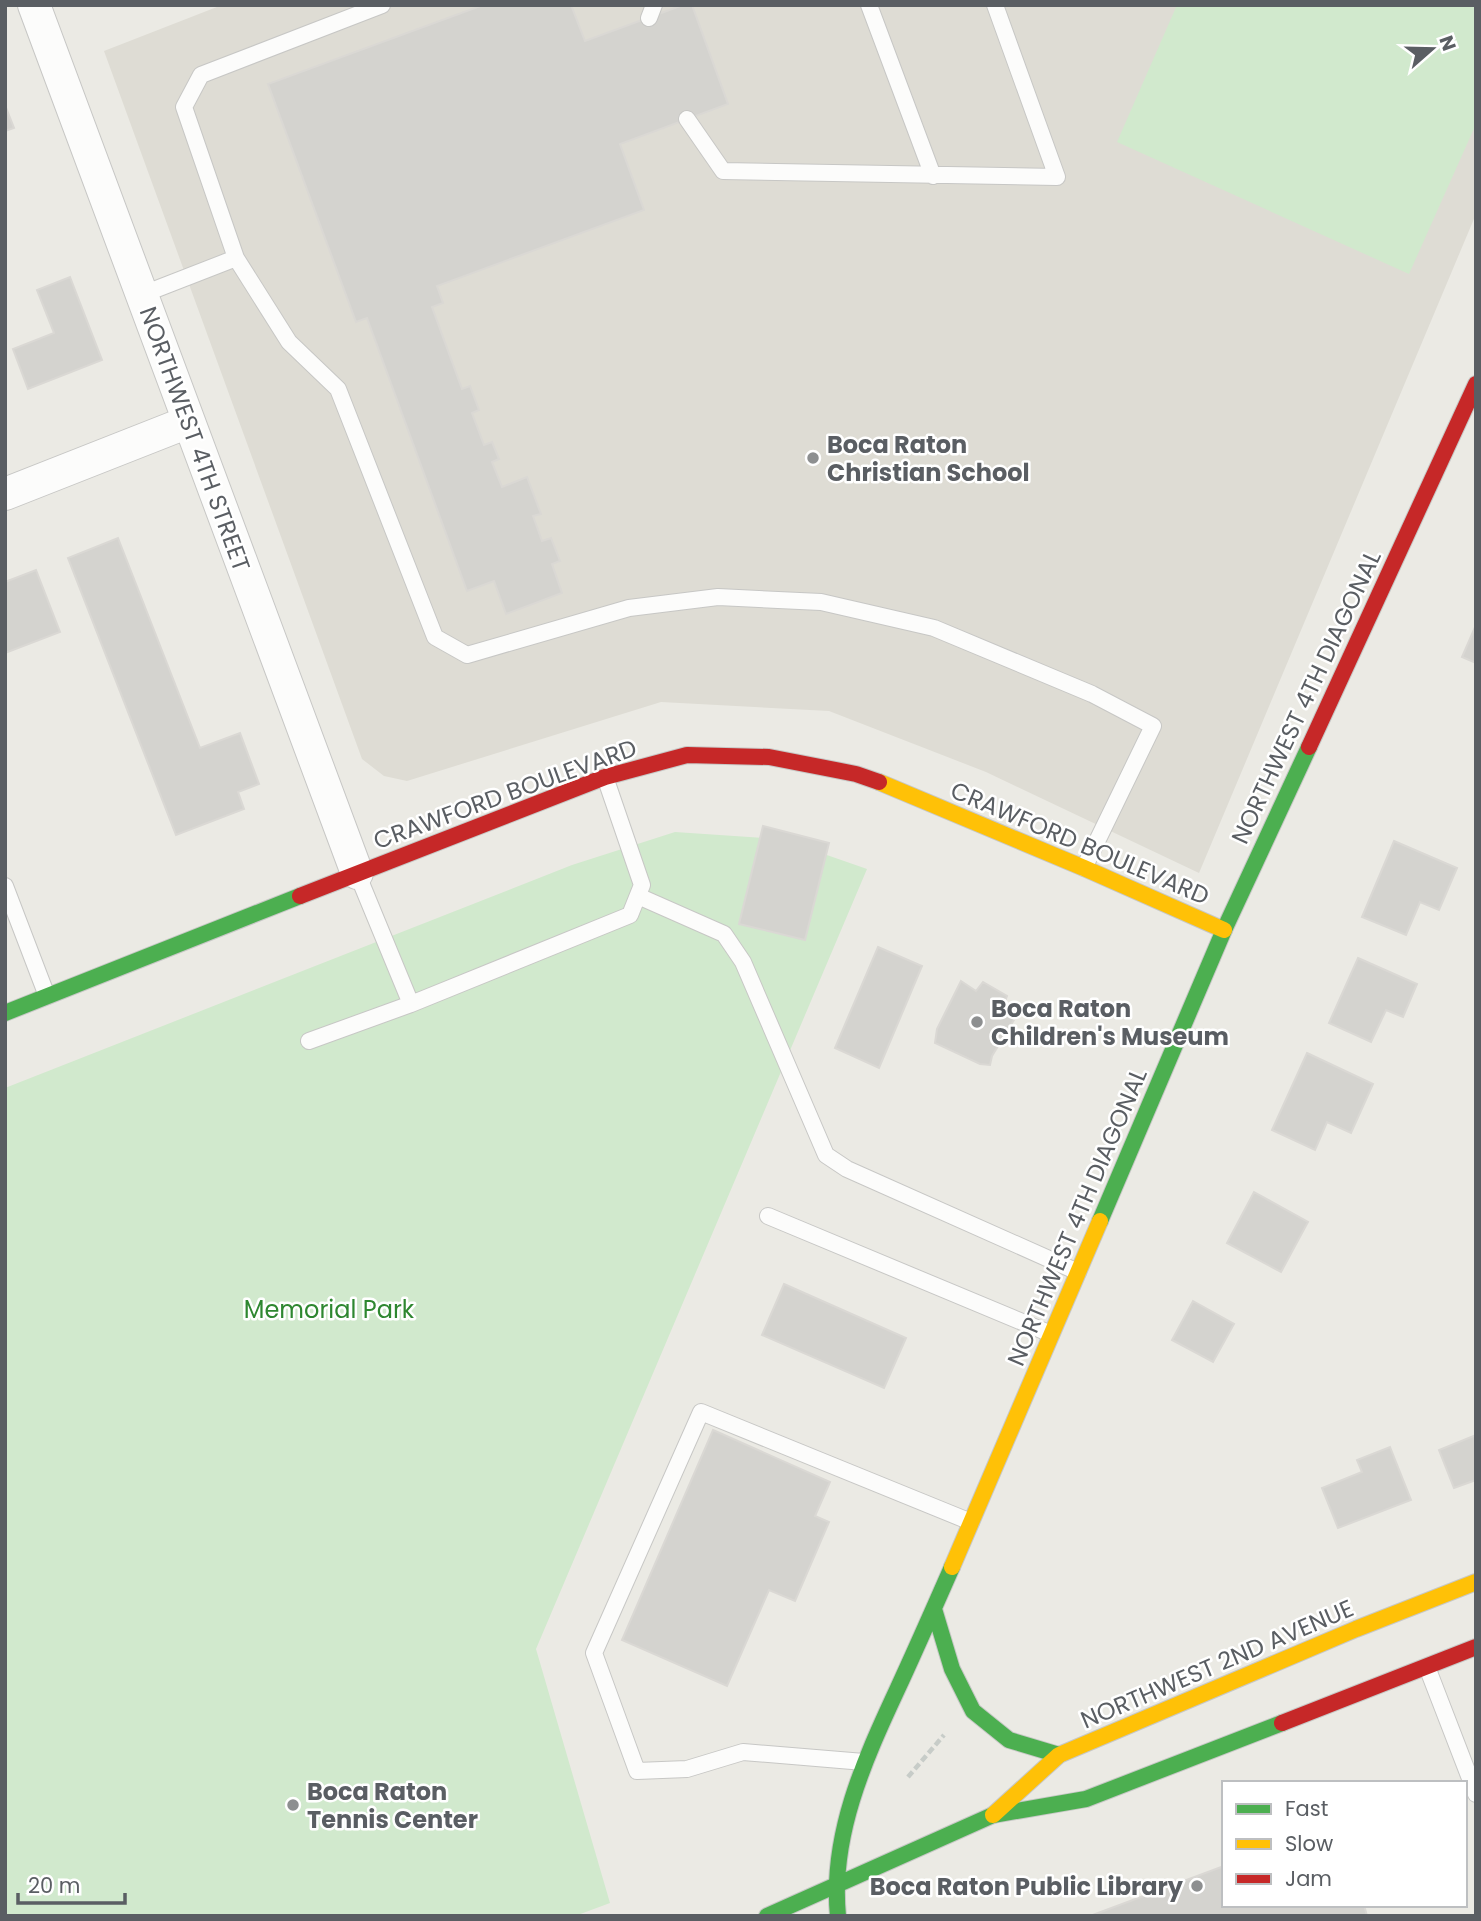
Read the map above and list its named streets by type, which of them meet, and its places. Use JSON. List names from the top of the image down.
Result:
{
  "streets": {
    "street": [
      "NORTHWEST 4TH STREET",
      "NORTHWEST 4TH DIAGONAL",
      "CRAWFORD BOULEVARD",
      "NORTHWEST 2ND AVENUE"
    ]
  },
  "crossings": [
    ["NORTHWEST 4TH STREET", "CRAWFORD BOULEVARD"],
    ["NORTHWEST 4TH DIAGONAL", "CRAWFORD BOULEVARD"],
    ["NORTHWEST 4TH DIAGONAL", "NORTHWEST 2ND AVENUE"]
  ],
  "parks": ["Memorial Park"],
  "places": [
    "Boca Raton Christian School",
    "Boca Raton Children's Museum",
    "Boca Raton Tennis Center",
    "Boca Raton Public Library"
  ],
  "legend": ["Fast", "Slow", "Jam"],
  "scale_bar": "20 m",
  "north": "right"
}
